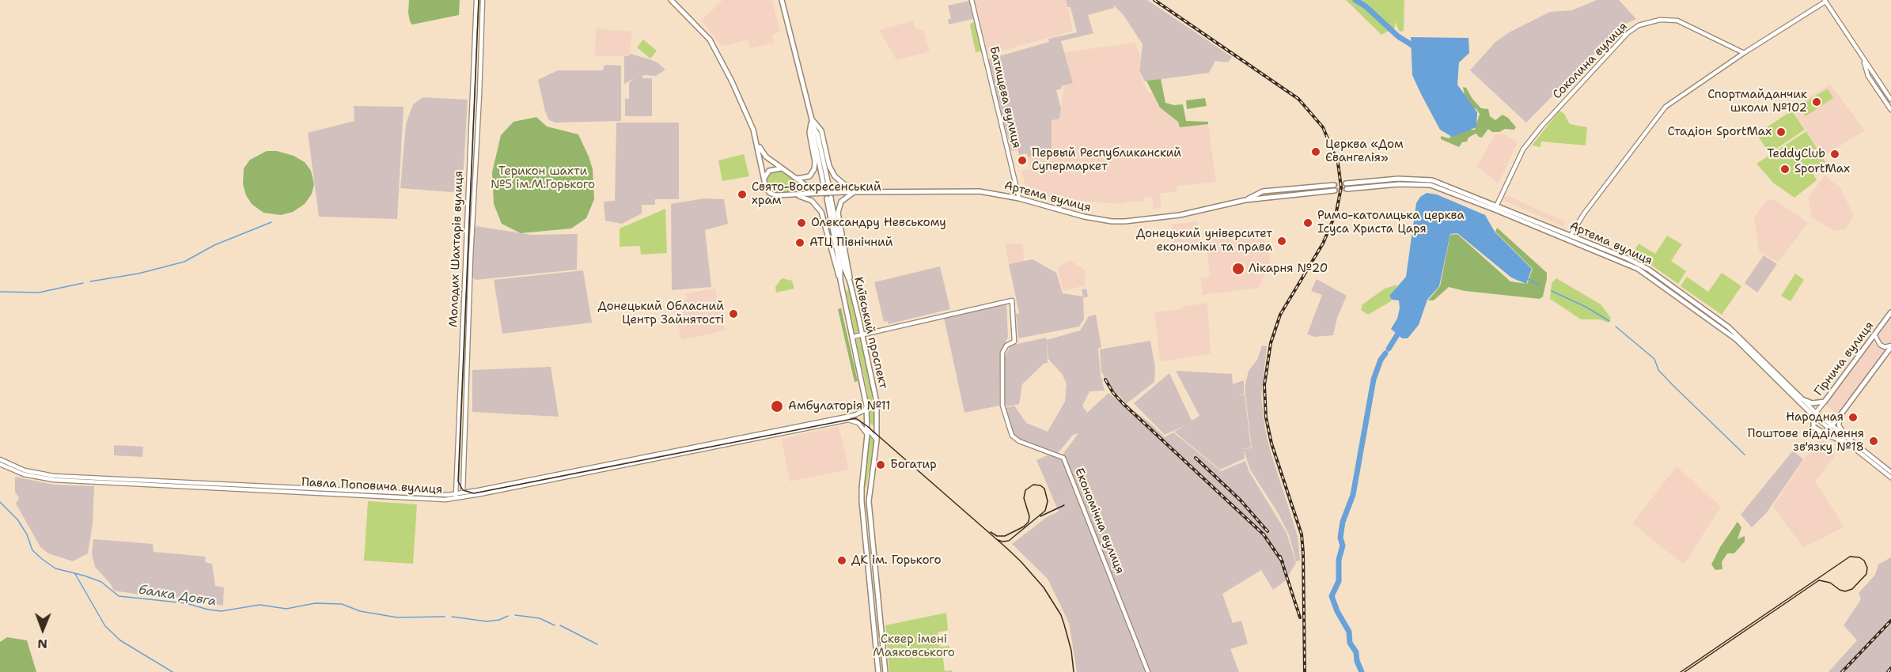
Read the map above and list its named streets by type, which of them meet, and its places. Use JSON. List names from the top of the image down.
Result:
{
  "streets": {
    "main road": [
      "Соколина вулиця",
      "Батищева вулиця",
      "Артема вулиця",
      "Молодих Шахтарів вулиця",
      "Київський проспект",
      "Гірнича вулиця",
      "Павла Поповича вулиця",
      "Економічна вулиця"
    ]
  },
  "crossings": [
    ["Соколина вулиця", "Артема вулиця"],
    ["Батищева вулиця", "Артема вулиця"],
    ["Артема вулиця", "Гірнича вулиця"],
    ["Молодих Шахтарів вулиця", "Павла Поповича вулиця"],
    ["Київський проспект", "Павла Поповича вулиця"],
    ["Київський проспект", "Економічна вулиця"]
  ],
  "water": ["балка Довга"],
  "parks": ["Терикон шахти №5 ім.М.Горького", "Сквер імені Маяковського"],
  "places": [
    "Спортмайданчик школи №102",
    "Стадіон SportMax",
    "Церква «Дом Євангелія»",
    "TeddyClub",
    "Первый Республиканский Супермаркет",
    "SportMax",
    "Свято-Воскресенський храм",
    "Олександру Невському",
    "Римо-католицька церква Ісуса Христа Царя",
    "Донецький університет економіки та права",
    "АТЦ Північний",
    "Лікарня №20",
    "Донецький Обласний Центр Зайнятості",
    "Амбулаторія №11",
    "Народная",
    "Поштове відділення зв'язку №18",
    "Богатир",
    "ДК ім. Горького"
  ],
  "north": "bottom"
}
